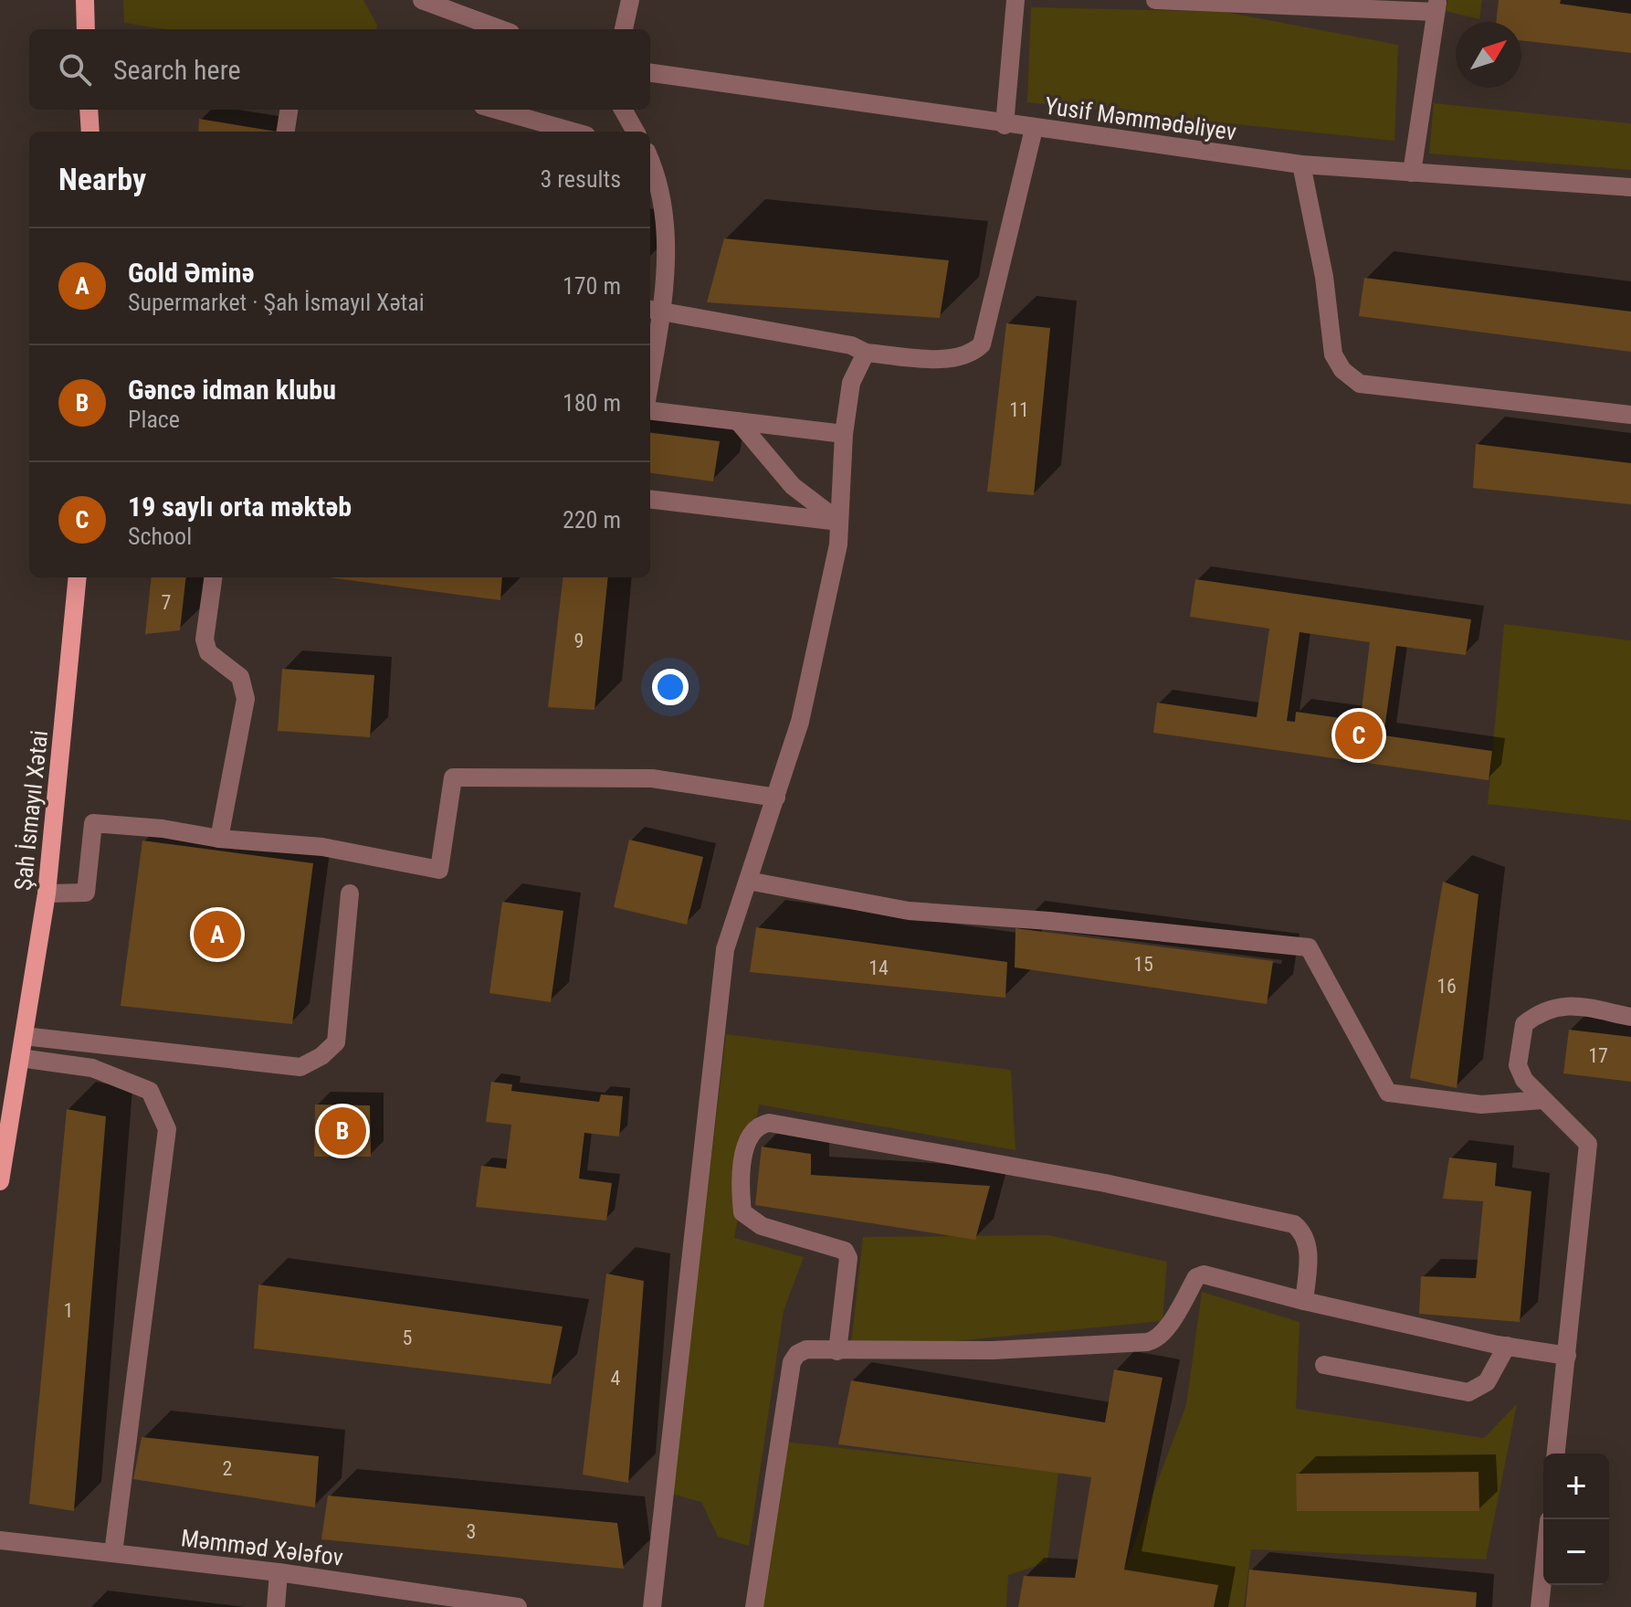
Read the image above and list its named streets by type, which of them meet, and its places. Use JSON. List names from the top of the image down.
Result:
{
  "streets": {
    "main road": ["Şah İsmayıl Xətai"],
    "street": ["Yusif Məmmədəliyev", "Məmməd Xələfov"]
  },
  "house_numbers": [
    "11",
    "7",
    "9",
    "15",
    "14",
    "16",
    "17",
    "1",
    "5",
    "4",
    "2",
    "3"
  ],
  "north": "top right",
  "page": {
    "search": "Search here",
    "heading": ["Nearby", "3 results"],
    "list": [
      {
        "mark": "A",
        "name": "Gold Əminə",
        "note": "Supermarket · Şah İsmayıl Xətai",
        "value": "170 m"
      },
      {
        "mark": "B",
        "name": "Gəncə idman klubu",
        "note": "Place",
        "value": "180 m"
      },
      {
        "mark": "C",
        "name": "19 saylı orta məktəb",
        "note": "School",
        "value": "220 m"
      }
    ],
    "pins": ["C", "A", "B"],
    "map_buttons": ["+", "−"]
  }
}
